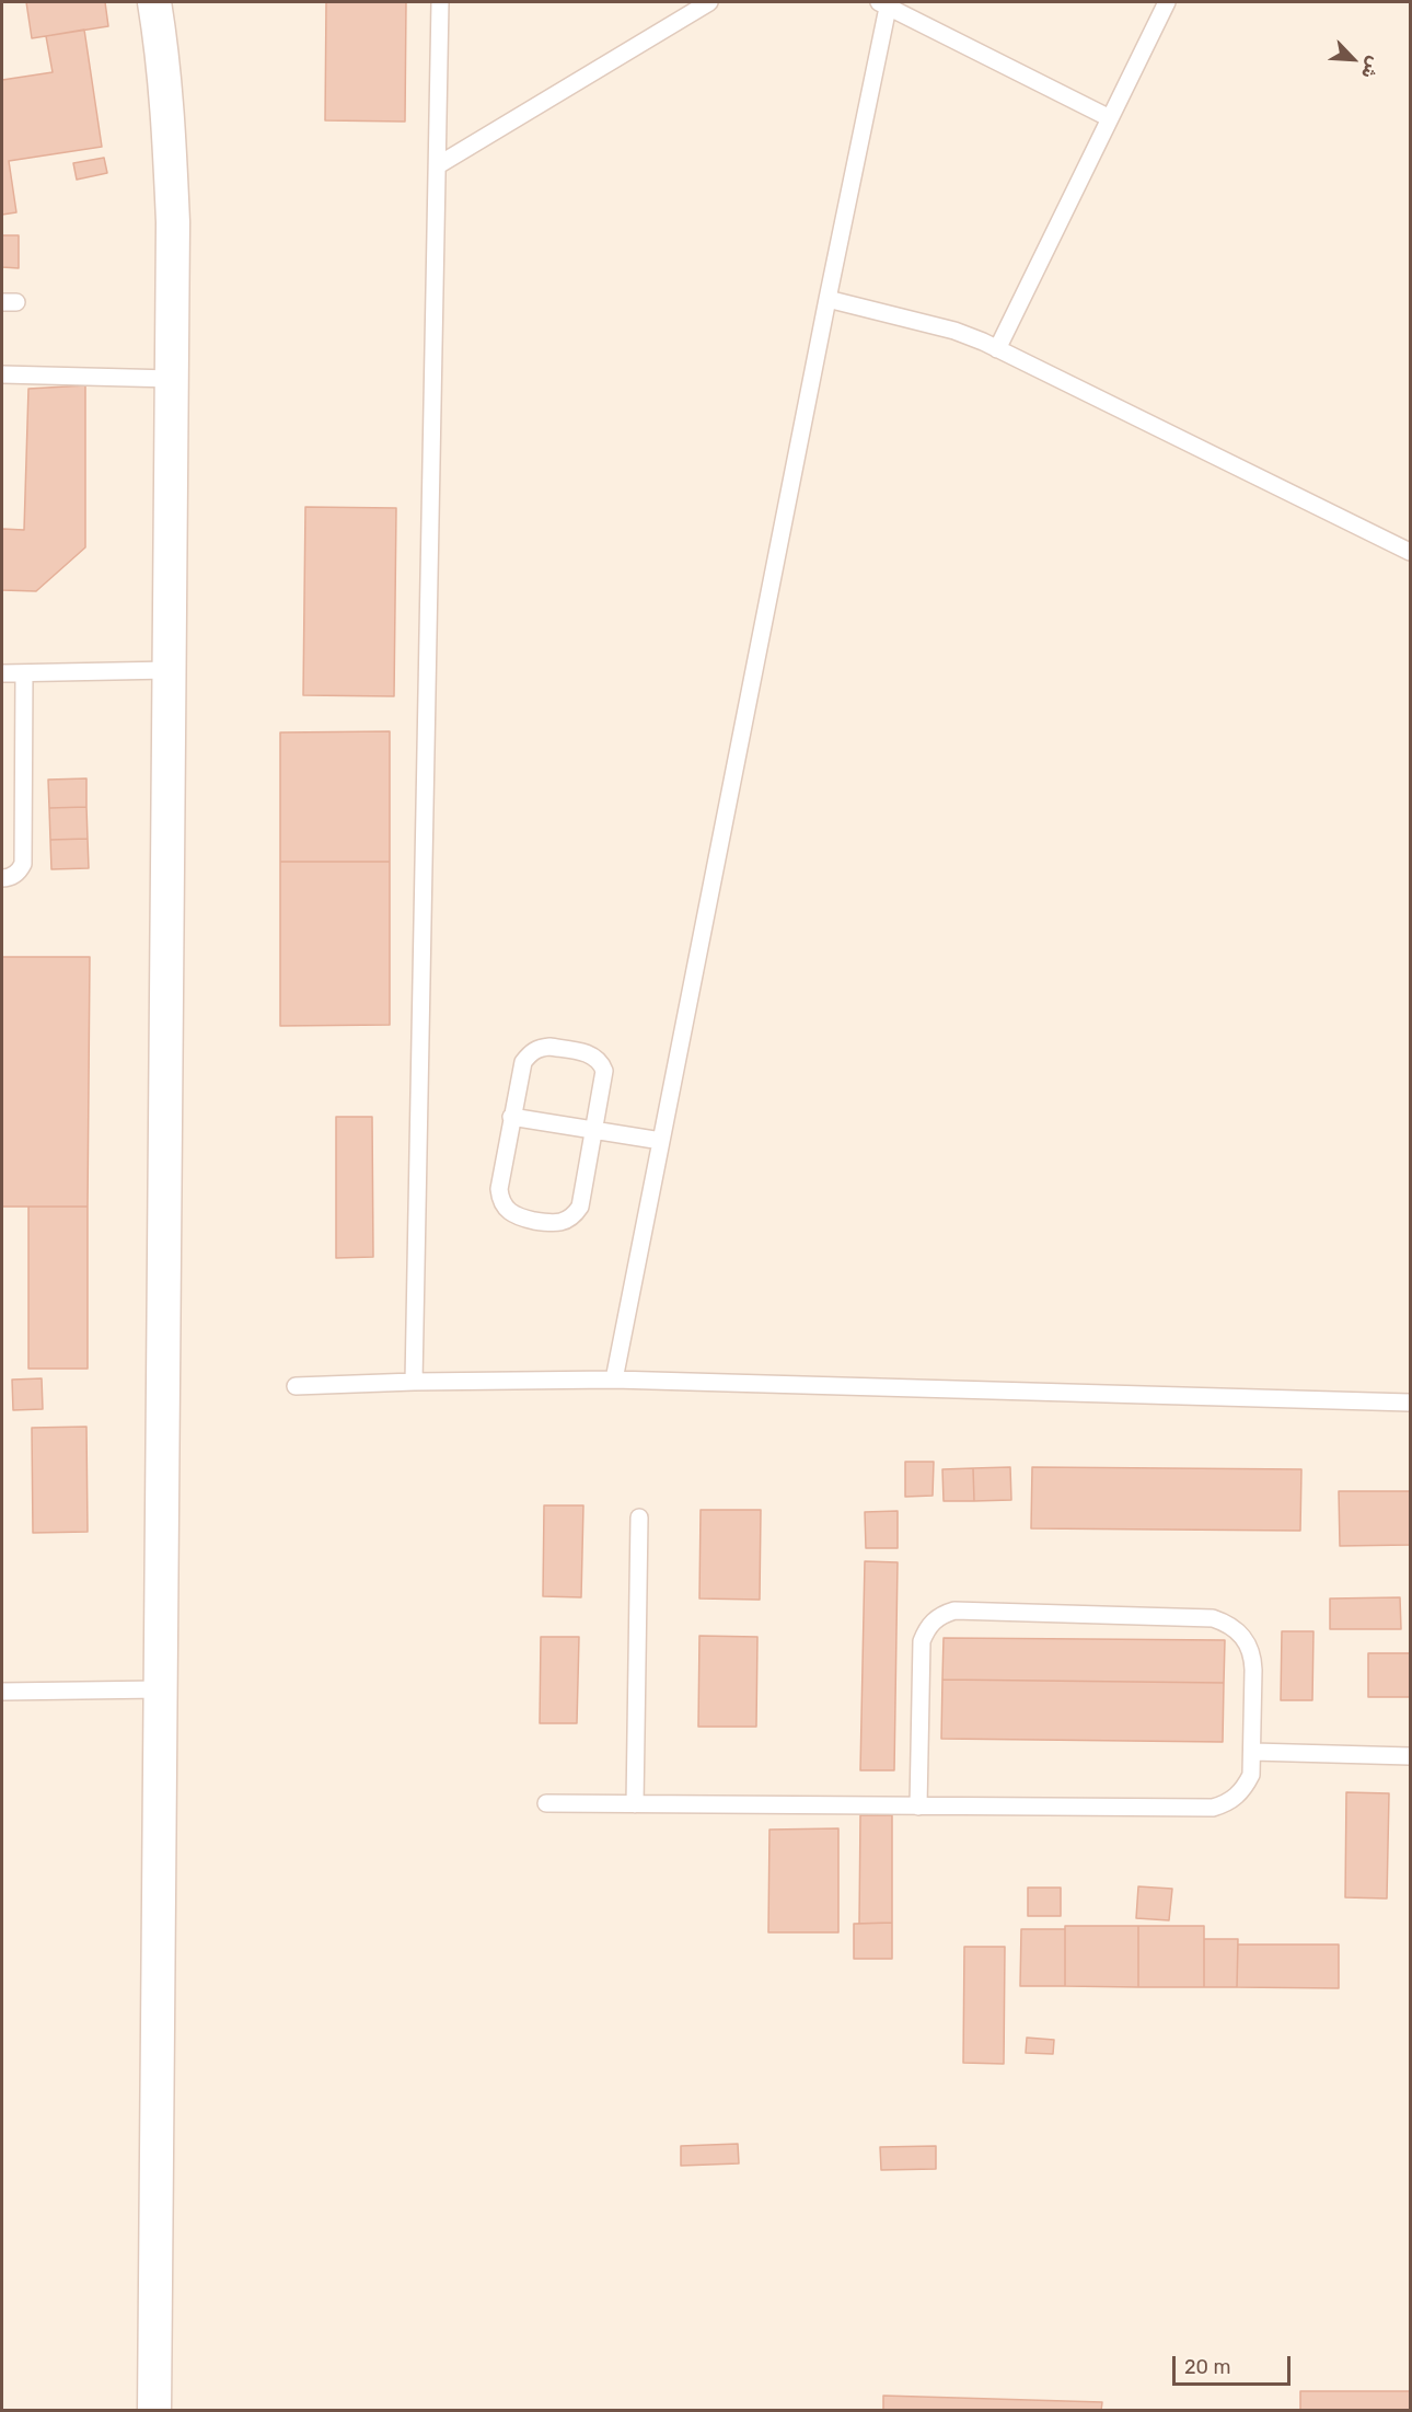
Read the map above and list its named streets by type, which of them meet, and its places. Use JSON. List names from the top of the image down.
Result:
{
  "scale_bar": "20 m",
  "north": "bottom right"
}
